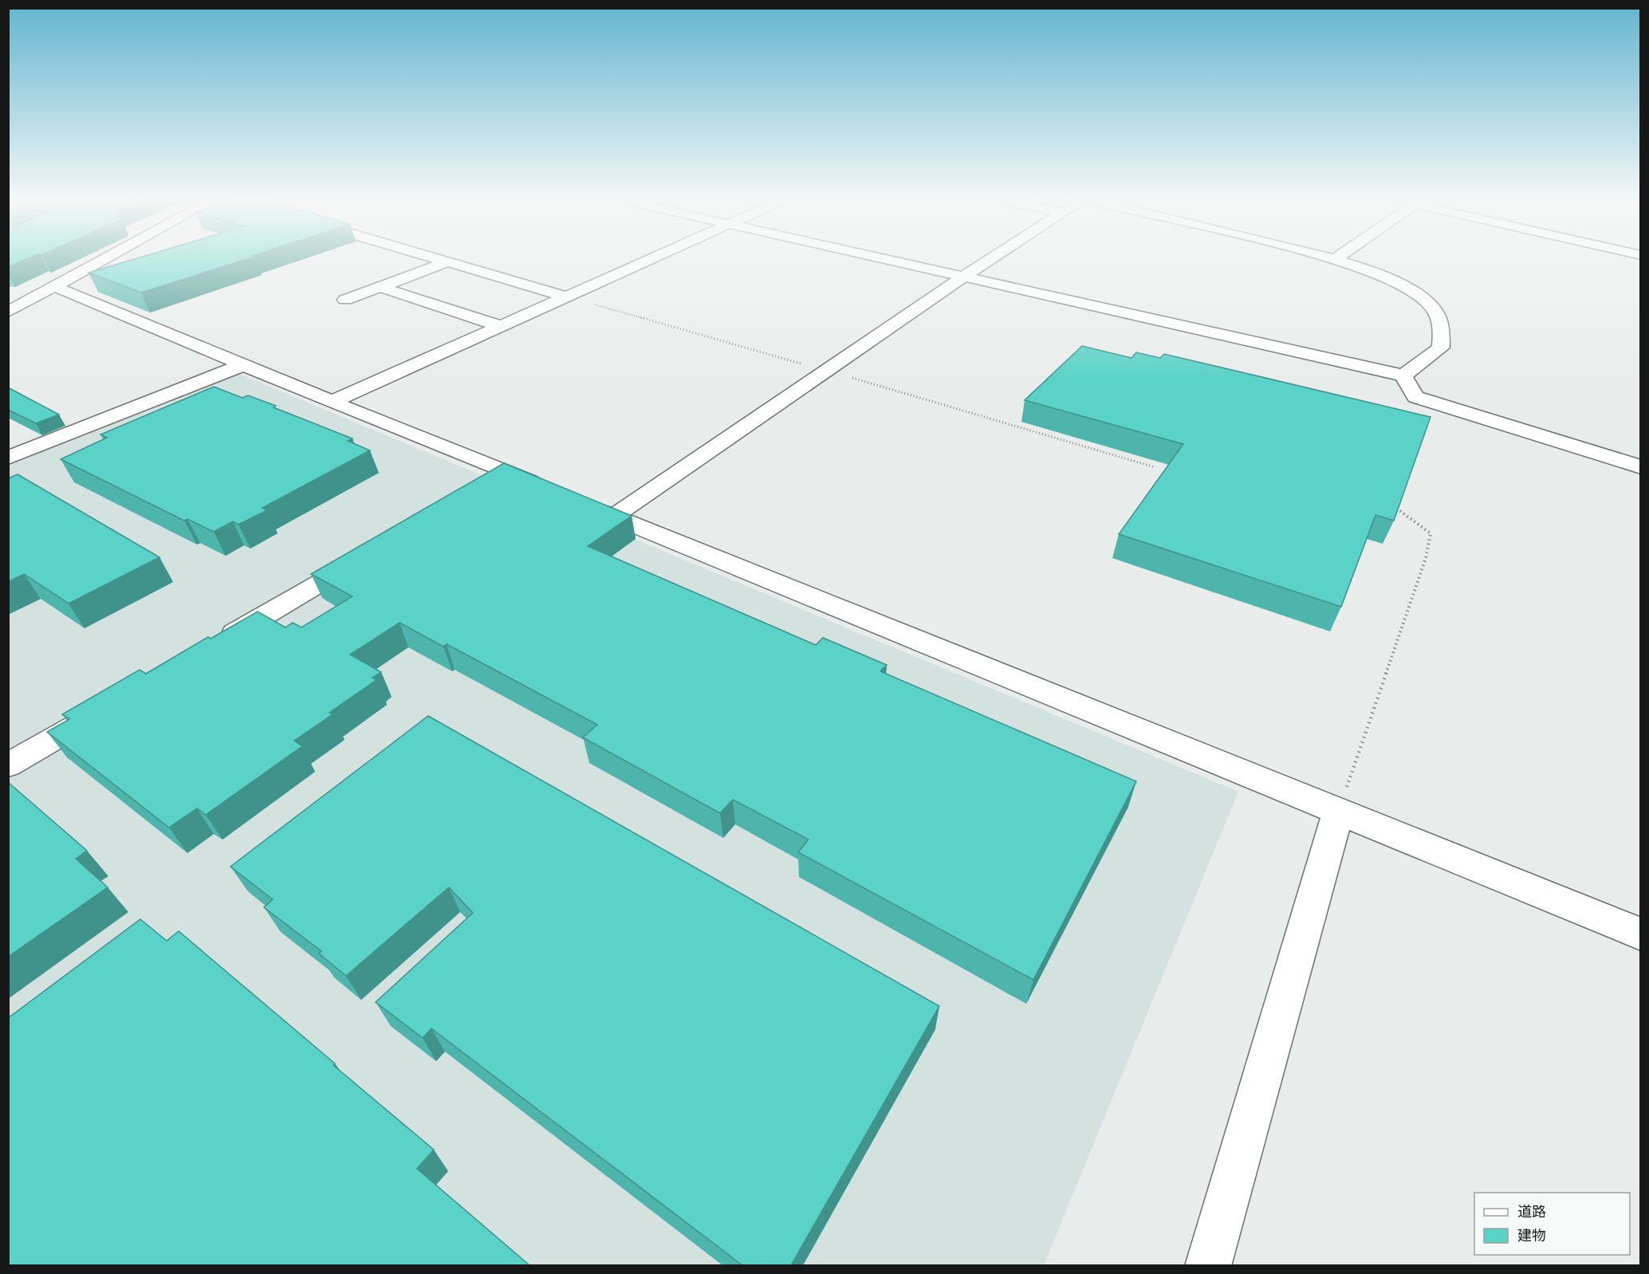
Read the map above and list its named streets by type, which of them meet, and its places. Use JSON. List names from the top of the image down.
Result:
{
  "legend": ["道路", "建物"]
}
